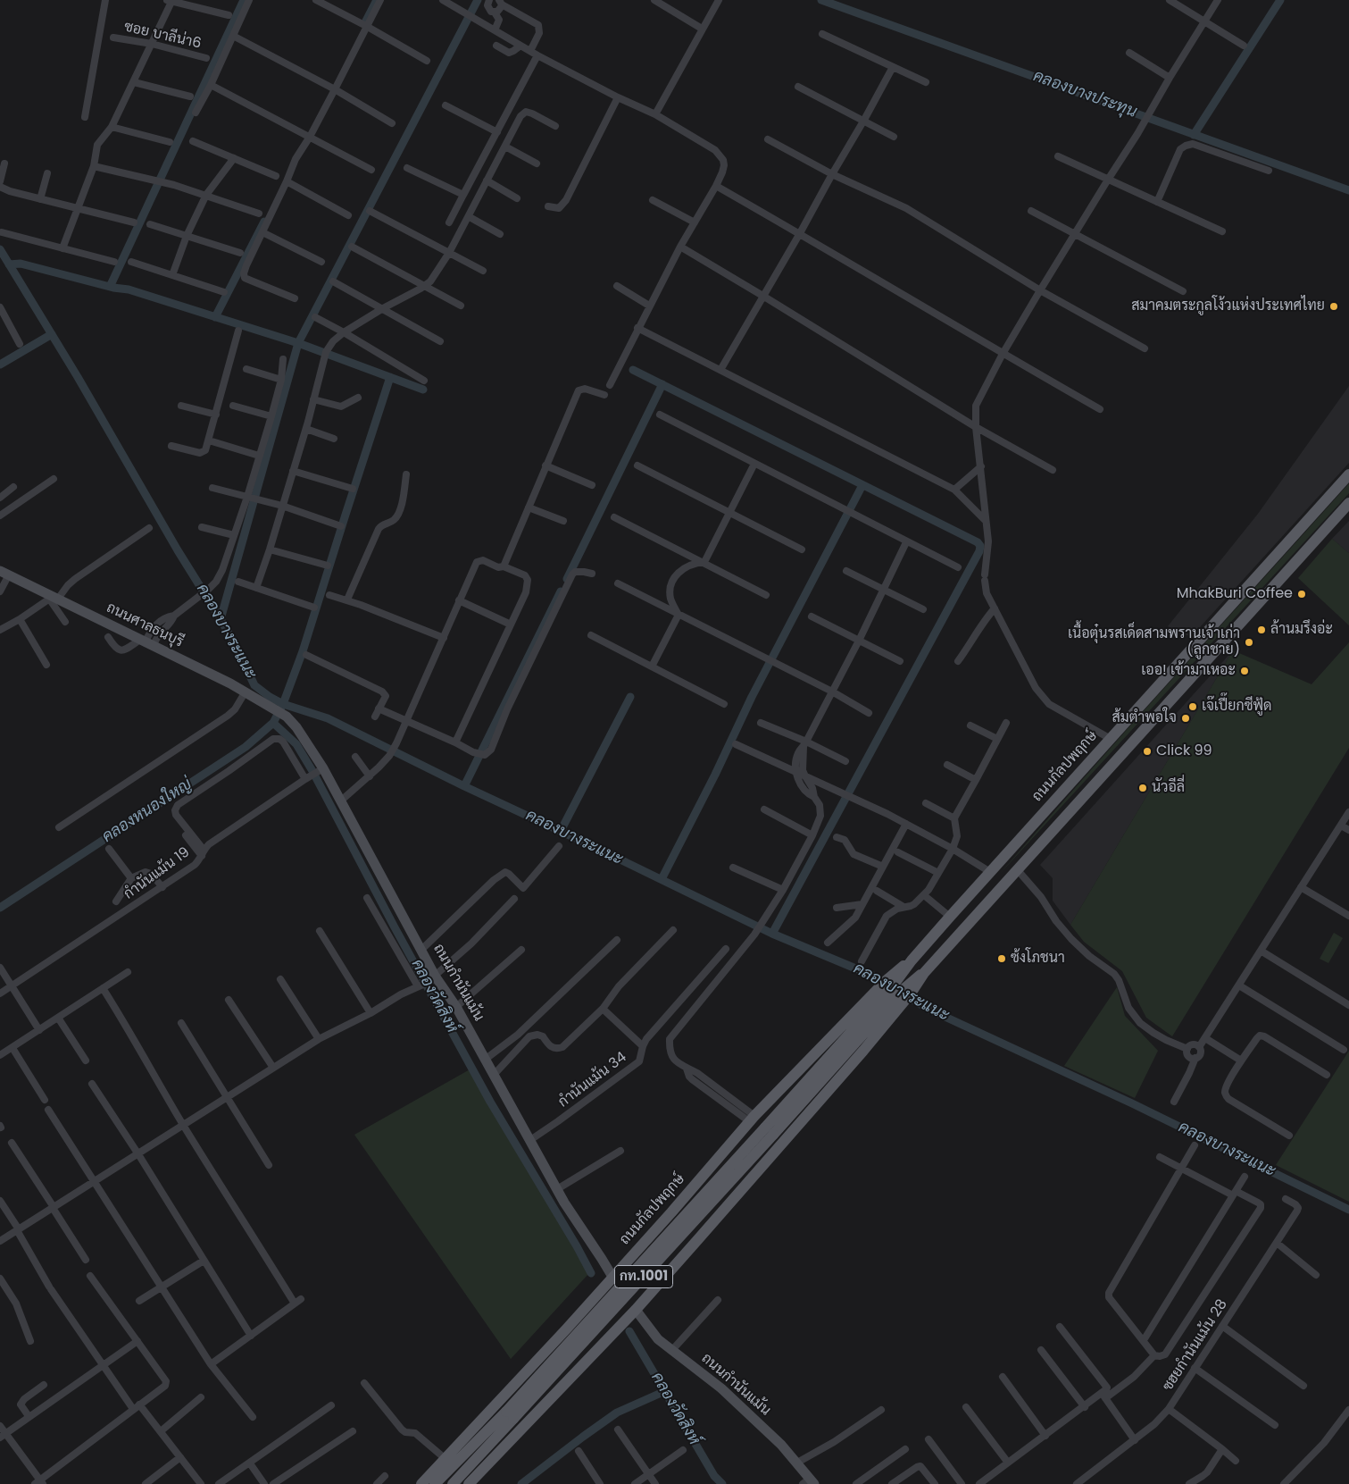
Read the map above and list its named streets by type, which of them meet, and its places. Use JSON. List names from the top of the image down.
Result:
{
  "streets": {
    "main road": ["ถนนกัลปพฤกษ์", "กท.1001"],
    "street": [
      "ซอย บาลีน่า6",
      "ถนนศาลธนบุรี",
      "กำนันแม้น 19",
      "ถนนกำนันแม้น",
      "กำนันแม้น 34",
      "ซฮยกำนันแม้น 28"
    ]
  },
  "crossings": [
    ["ถนนศาลธนบุรี", "ถนนกำนันแม้น"],
    ["ถนนกัลปพฤกษ์", "ถนนกำนันแม้น"],
    ["กำนันแม้น 19", "ถนนกำนันแม้น"],
    ["ถนนกำนันแม้น", "กำนันแม้น 34"]
  ],
  "water": [
    "คลองบางประทุน",
    "คลองบางระแนะ",
    "คลองหนองใหญ่",
    "คลองวัดสิงห์"
  ],
  "places": [
    "สมาคมตระกูลโง้วแห่งประเทศไทย",
    "MhakBuri Coffee",
    "ล้านมรึงอ่ะ",
    "เนื้อตุ๋นรสเด็ดสามพรานเจ้าเก่า (ลูกชาย)",
    "เออ! เข้ามาเหอะ",
    "เจ๊เปี๊ยกซีฟู้ด",
    "ส้มตำพอใจ",
    "Click 99",
    "นัวอีลี่",
    "ซ้งโภชนา"
  ]
}
